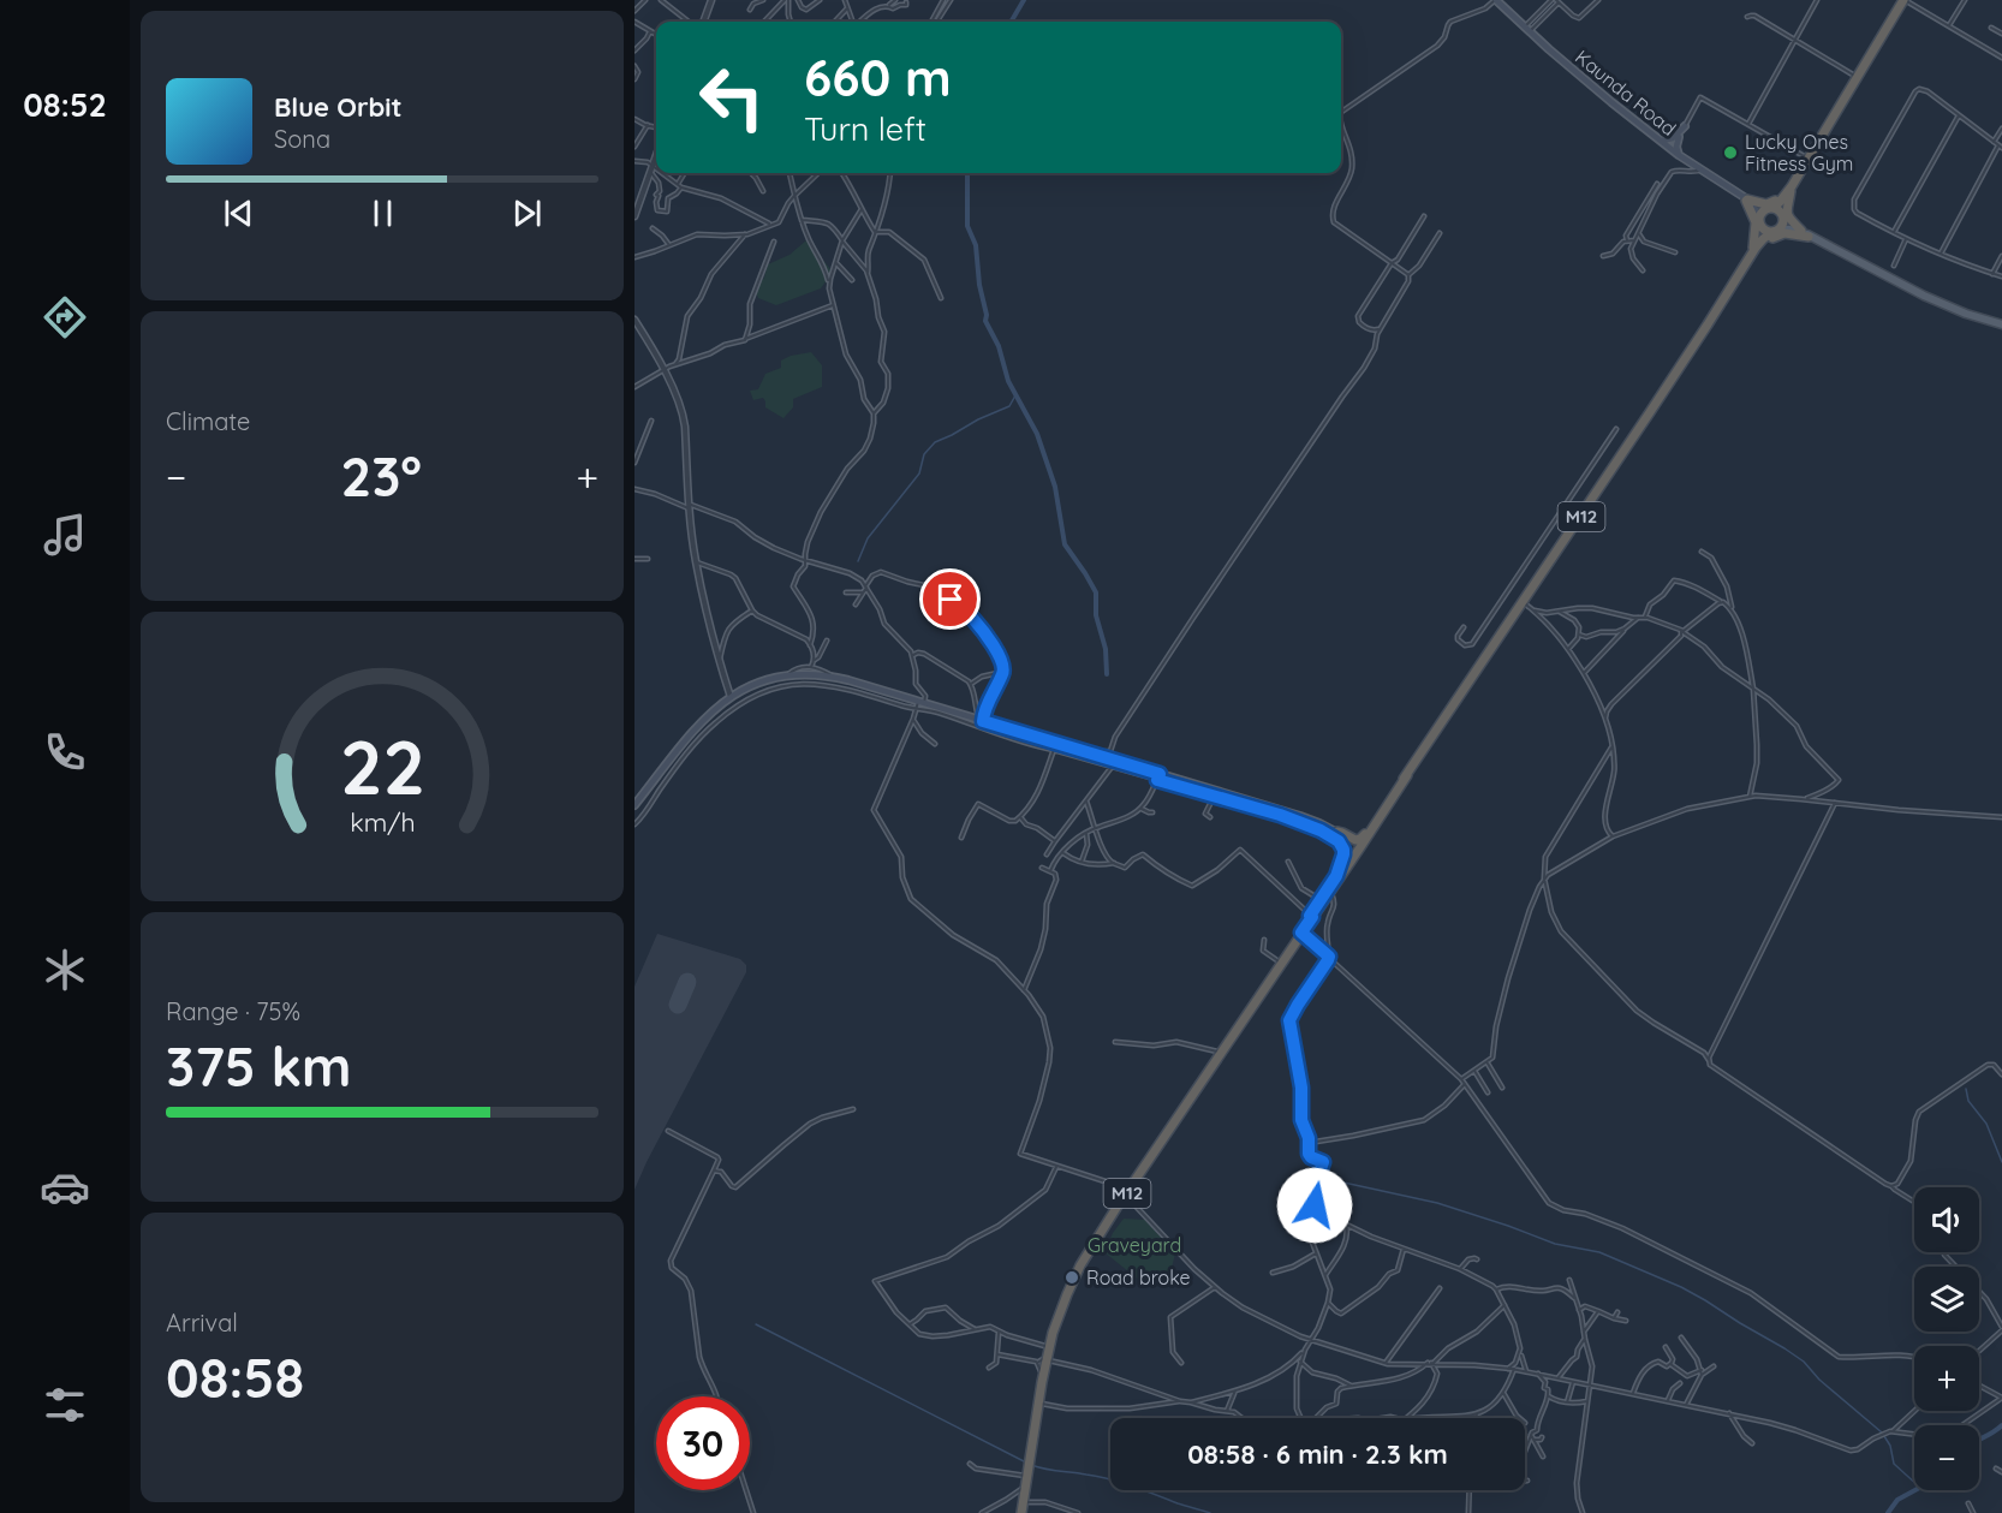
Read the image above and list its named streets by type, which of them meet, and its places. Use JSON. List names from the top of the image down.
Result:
{
  "streets": {
    "highway": ["M12"],
    "main road": ["Kaunda Road"]
  },
  "crossings": [
    ["Kaunda Road", "M12"]
  ],
  "parks": ["Graveyard"],
  "places": ["Lucky Ones Fitness Gym", "Road broke"],
  "page": {
    "tabs": "08:52",
    "turn": ["660 m", "Turn left"],
    "song": ["Blue Orbit", "Sona"],
    "tile": [
      "Climate",
      ["Range · 75%", "375 km"],
      ["Arrival", "08:58"]
    ],
    "heat": ["−", "23°", "+"],
    "map_buttons": ["+", "−"],
    "limit": "30",
    "trip": "08:58 · 6 min · 2.3 km",
    "gauge": ["22", "km/h"]
  }
}
